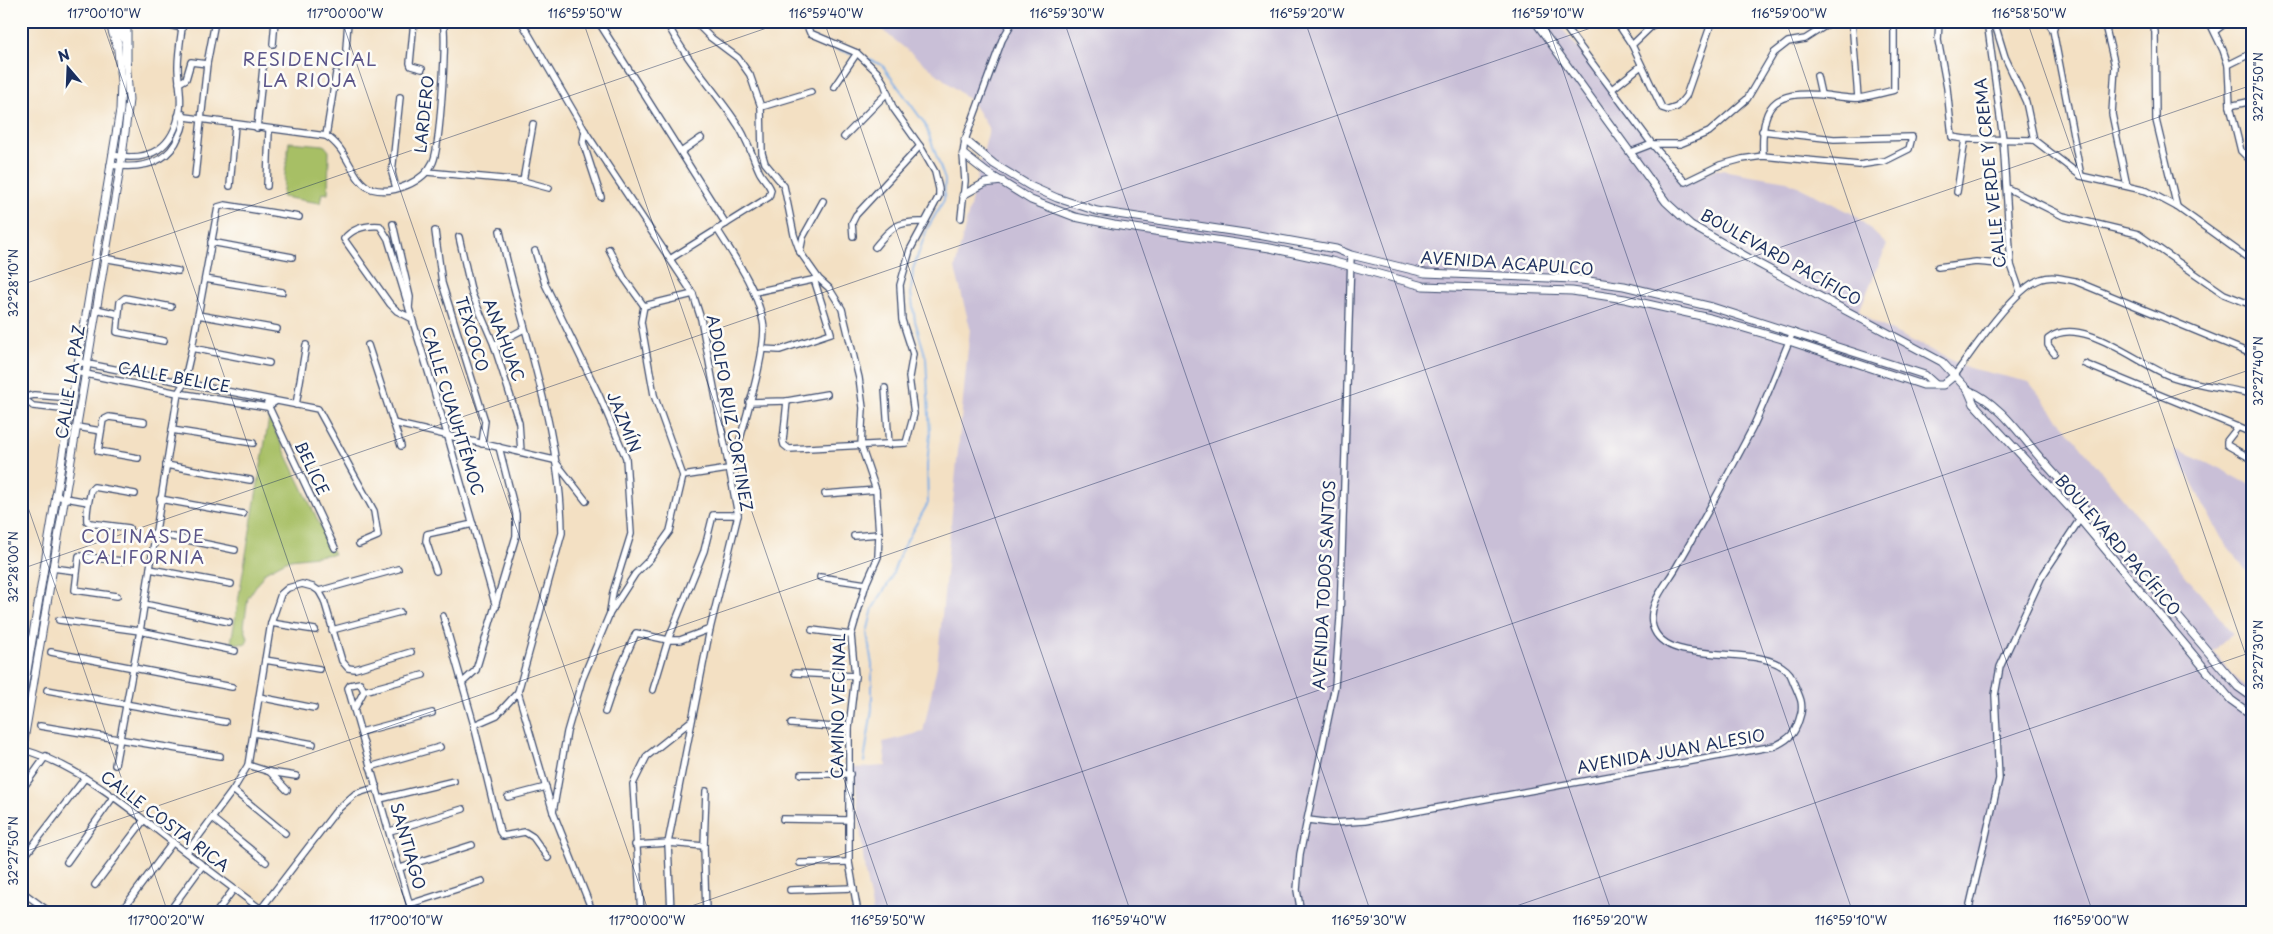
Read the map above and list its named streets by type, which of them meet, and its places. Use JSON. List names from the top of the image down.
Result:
{
  "streets": {
    "main road": ["BOULEVARD PACÍFICO", "AVENIDA ACAPULCO", "CALLE LA PAZ"],
    "street": [
      "LARDERO",
      "CALLE VERDE Y CREMA",
      "TEXCOCO",
      "ANAHUAC",
      "CALLE BELICE",
      "CALLE CUAUHTÉMOC",
      "ADOLFO RUIZ CORTINEZ",
      "JAZMÍN",
      "BELICE",
      "AVENIDA TODOS SANTOS",
      "CAMINO VECINAL",
      "AVENIDA JUAN ALESIO",
      "CALLE COSTA RICA",
      "SANTIAGO"
    ]
  },
  "crossings": [
    ["AVENIDA ACAPULCO", "AVENIDA TODOS SANTOS"],
    ["AVENIDA ACAPULCO", "AVENIDA JUAN ALESIO"],
    ["CALLE BELICE", "CALLE LA PAZ"],
    ["CALLE BELICE", "BELICE"],
    ["CALLE LA PAZ", "CALLE COSTA RICA"],
    ["AVENIDA TODOS SANTOS", "AVENIDA JUAN ALESIO"]
  ],
  "districts": ["RESIDENCIAL LA RIOJA", "COLINAS DE CALIFORNIA"],
  "north": "top",
  "coordinates": [
    "117°00'10\"W",
    "117°00'00\"W",
    "116°59'50\"W",
    "116°59'40\"W",
    "116°59'30\"W",
    "116°59'20\"W",
    "116°59'10\"W",
    "116°59'00\"W",
    "116°58'50\"W",
    "32°27'50\"N",
    "32°28'10\"N",
    "32°27'40\"N",
    "32°28'00\"N",
    "32°27'30\"N",
    "117°00'20\"W"
  ]
}
